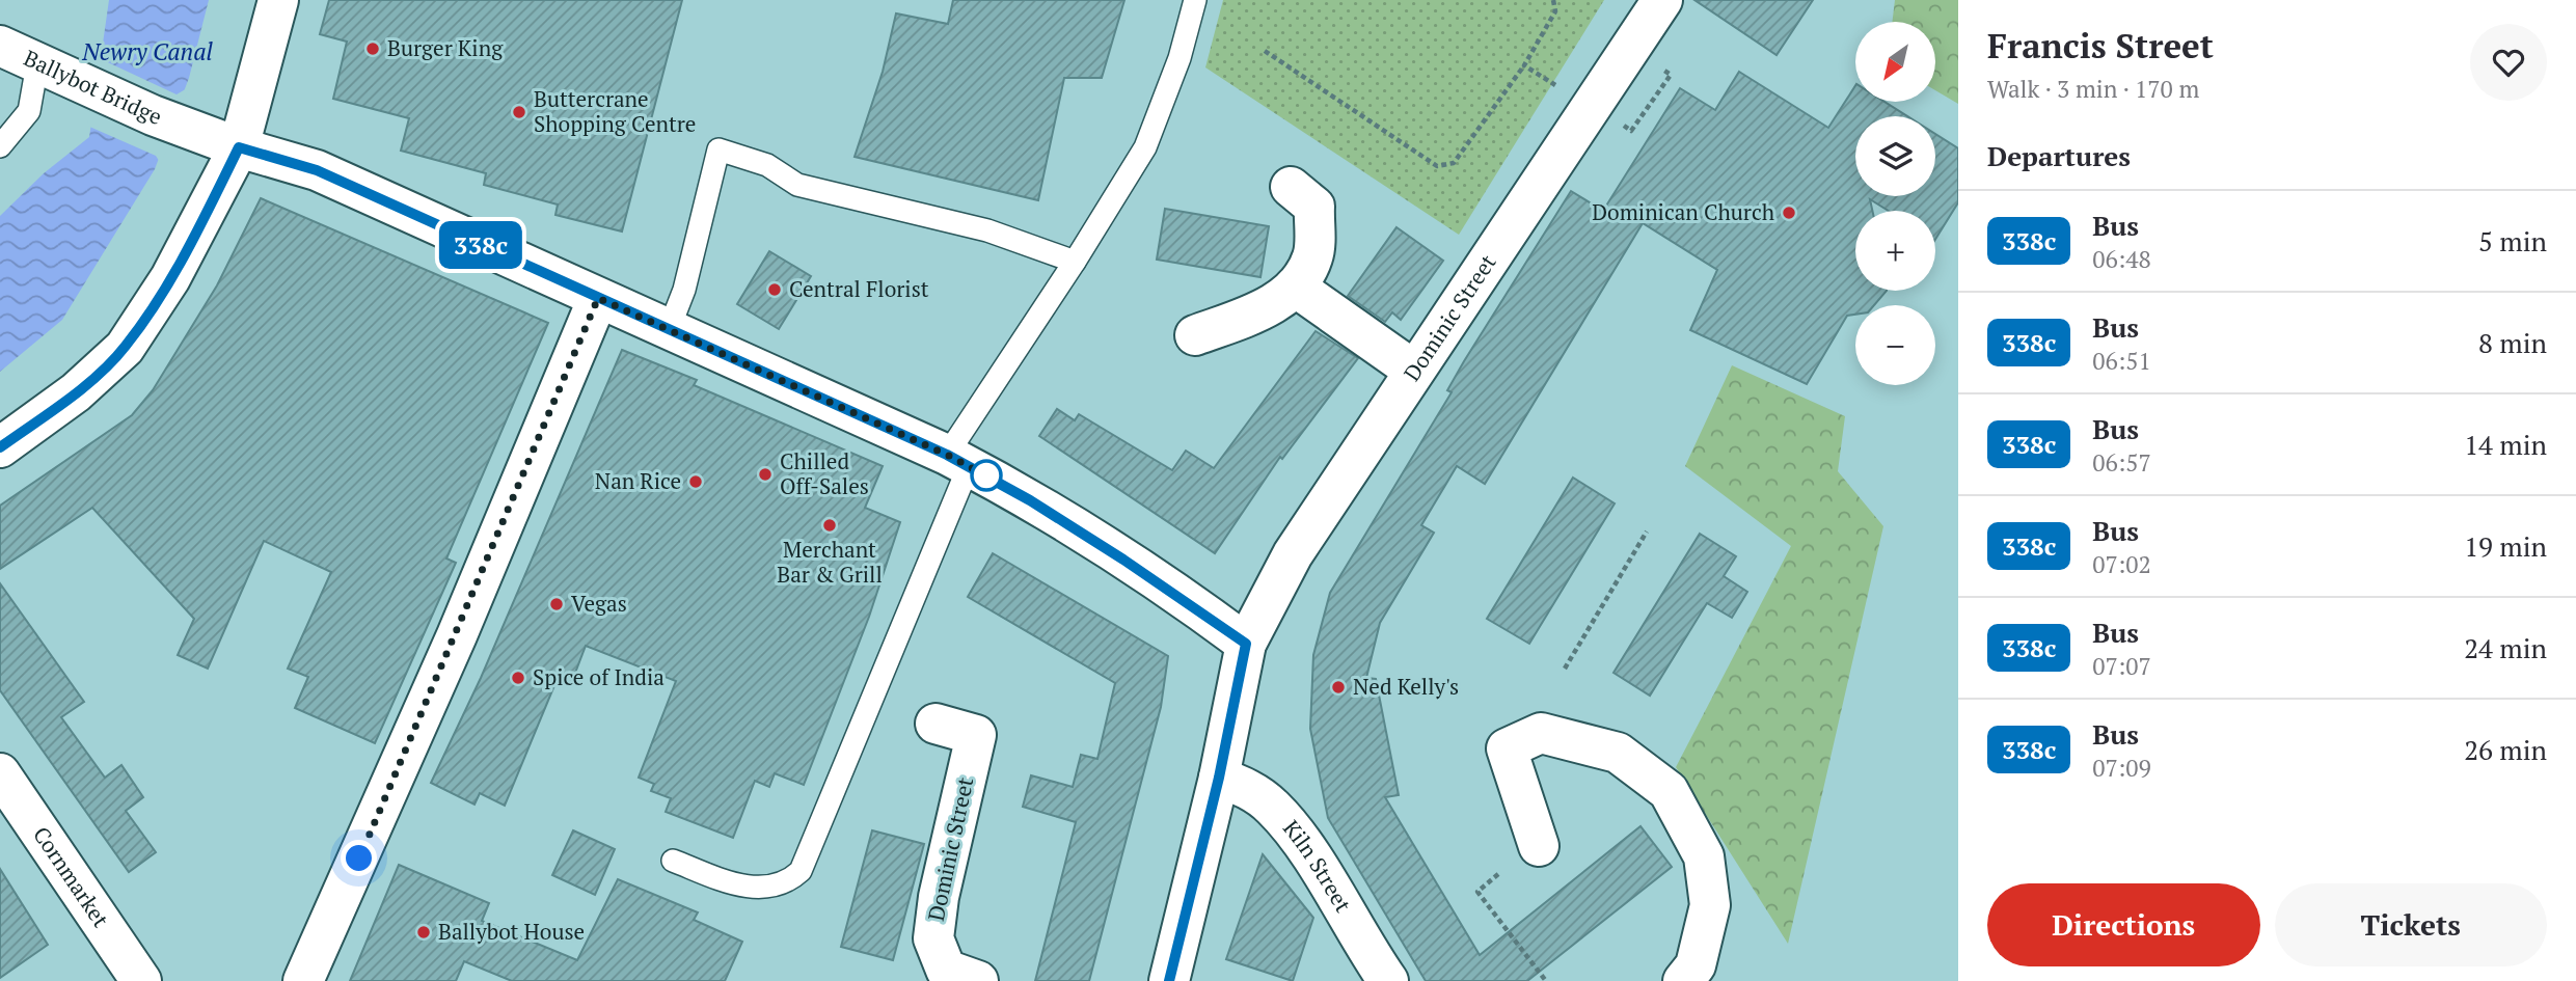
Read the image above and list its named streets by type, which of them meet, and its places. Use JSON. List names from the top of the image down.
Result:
{
  "streets": {
    "street": [
      "Ballybot Bridge",
      "Dominic Street",
      "Kiln Street",
      "Cornmarket"
    ]
  },
  "crossings": [
    ["Ballybot Bridge", "Dominic Street"],
    ["Dominic Street", "Kiln Street"]
  ],
  "water": ["Newry Canal"],
  "places": [
    "Burger King",
    "Buttercrane Shopping Centre",
    "Dominican Church",
    "Central Florist",
    "Chilled Off-Sales",
    "Nan Rice",
    "Merchant Bar & Grill",
    "Vegas",
    "Spice of India",
    "Ned Kelly's",
    "Ballybot House"
  ],
  "lines": ["bus line 338c"],
  "north": "bottom left",
  "page": {
    "on_map": "338c",
    "heading": [
      ["Francis Street", "Walk · 3 min · 170 m"],
      "Departures"
    ],
    "map_buttons": ["+", "−"],
    "list": [
      {
        "mark": "338c",
        "name": "Bus",
        "note": "06:48",
        "value": "5 min"
      },
      {
        "mark": "338c",
        "name": "Bus",
        "note": "06:51",
        "value": "8 min"
      },
      {
        "mark": "338c",
        "name": "Bus",
        "note": "06:57",
        "value": "14 min"
      },
      {
        "mark": "338c",
        "name": "Bus",
        "note": "07:02",
        "value": "19 min"
      },
      {
        "mark": "338c",
        "name": "Bus",
        "note": "07:07",
        "value": "24 min"
      },
      {
        "mark": "338c",
        "name": "Bus",
        "note": "07:09",
        "value": "26 min"
      }
    ],
    "buttons": ["Directions", "Tickets"]
  }
}
